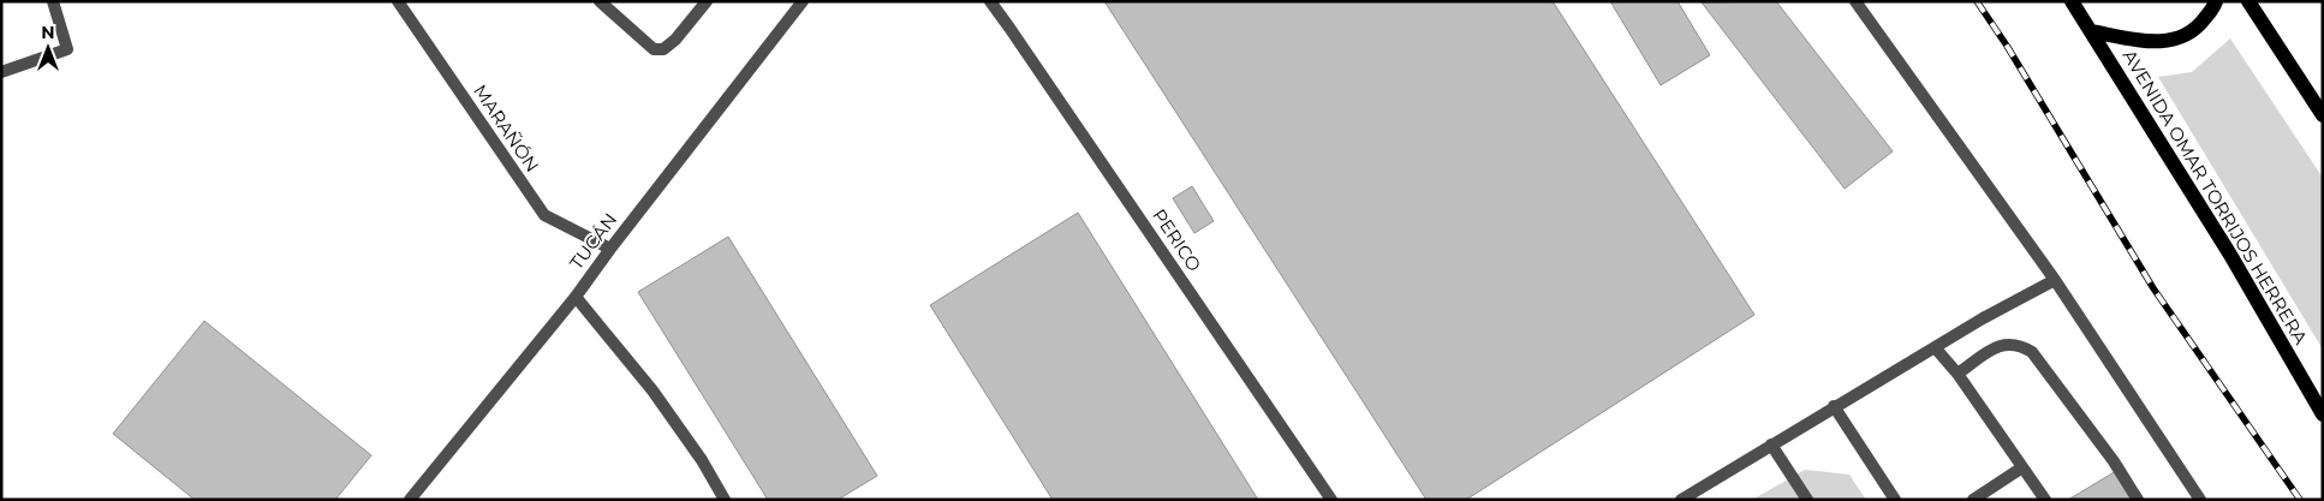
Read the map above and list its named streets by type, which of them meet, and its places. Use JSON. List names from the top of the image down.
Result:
{
  "streets": {
    "main road": ["AVENIDA OMAR TORRIJOS HERRERA"],
    "lane": ["MARAÑÓN", "PERICO", "TUCÁN"]
  },
  "crossings": [
    ["MARAÑÓN", "TUCÁN"]
  ],
  "north": "top"
}
